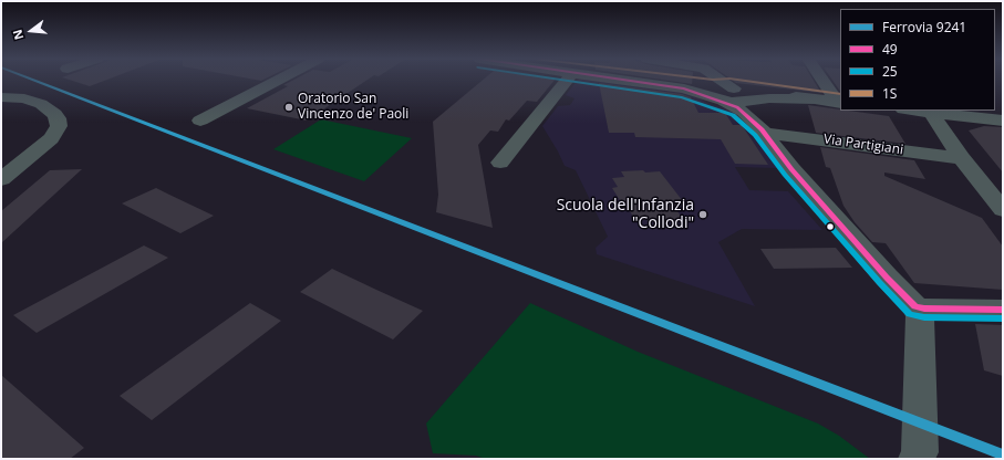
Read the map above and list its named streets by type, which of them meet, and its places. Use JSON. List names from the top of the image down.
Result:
{
  "streets": {
    "street": ["Via Partigiani"]
  },
  "places": ["Oratorio San Vincenzo de' Paoli", "Scuola dell'Infanzia \"Collodi\""],
  "lines": [
    "rail line 9241",
    "transit line 49",
    "transit line 25",
    "transit line 1S"
  ],
  "legend": [
    "Ferrovia 9241",
    "49",
    "25",
    "1S"
  ],
  "north": "left"
}
